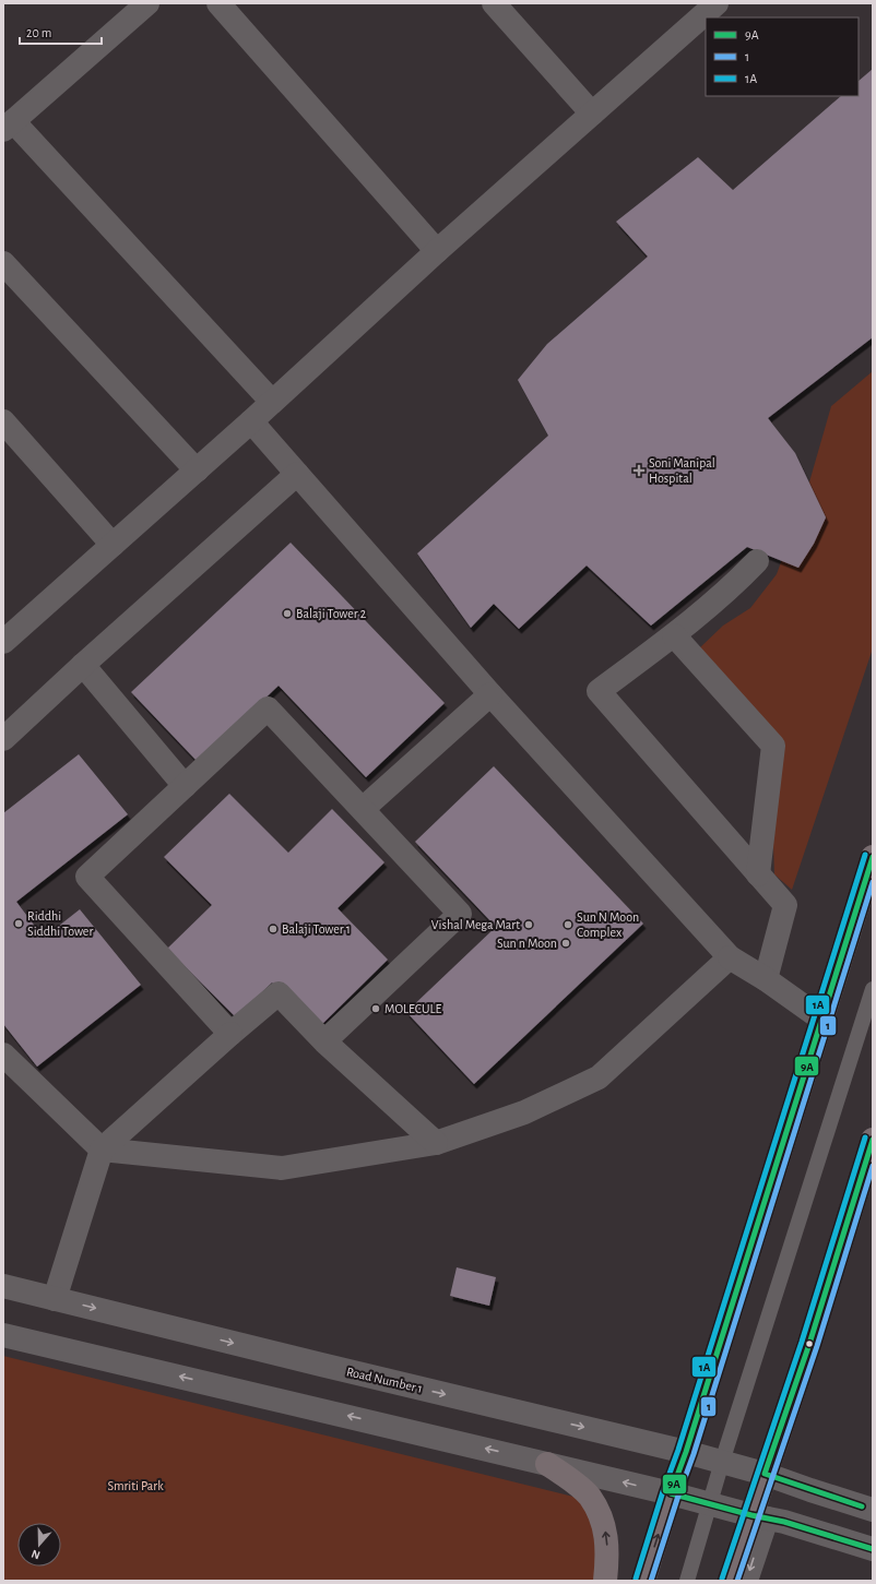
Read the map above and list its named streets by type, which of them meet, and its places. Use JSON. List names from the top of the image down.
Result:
{
  "streets": {
    "street": ["Road Number 1"]
  },
  "parks": ["Smriti Park"],
  "places": {
    "health": ["Soni Manipal Hospital"],
    "other": [
      "Balaji Tower 2",
      "Riddhi Siddhi Tower",
      "Vishal Mega Mart",
      "Sun N Moon Complex",
      "Balaji Tower 1",
      "Sun n Moon",
      "MOLECULE"
    ]
  },
  "lines": ["transit line 1A", "transit line 9A", "transit line 1"],
  "legend": ["9A", "1", "1A"],
  "scale_bar": "20 m",
  "north": "bottom"
}
